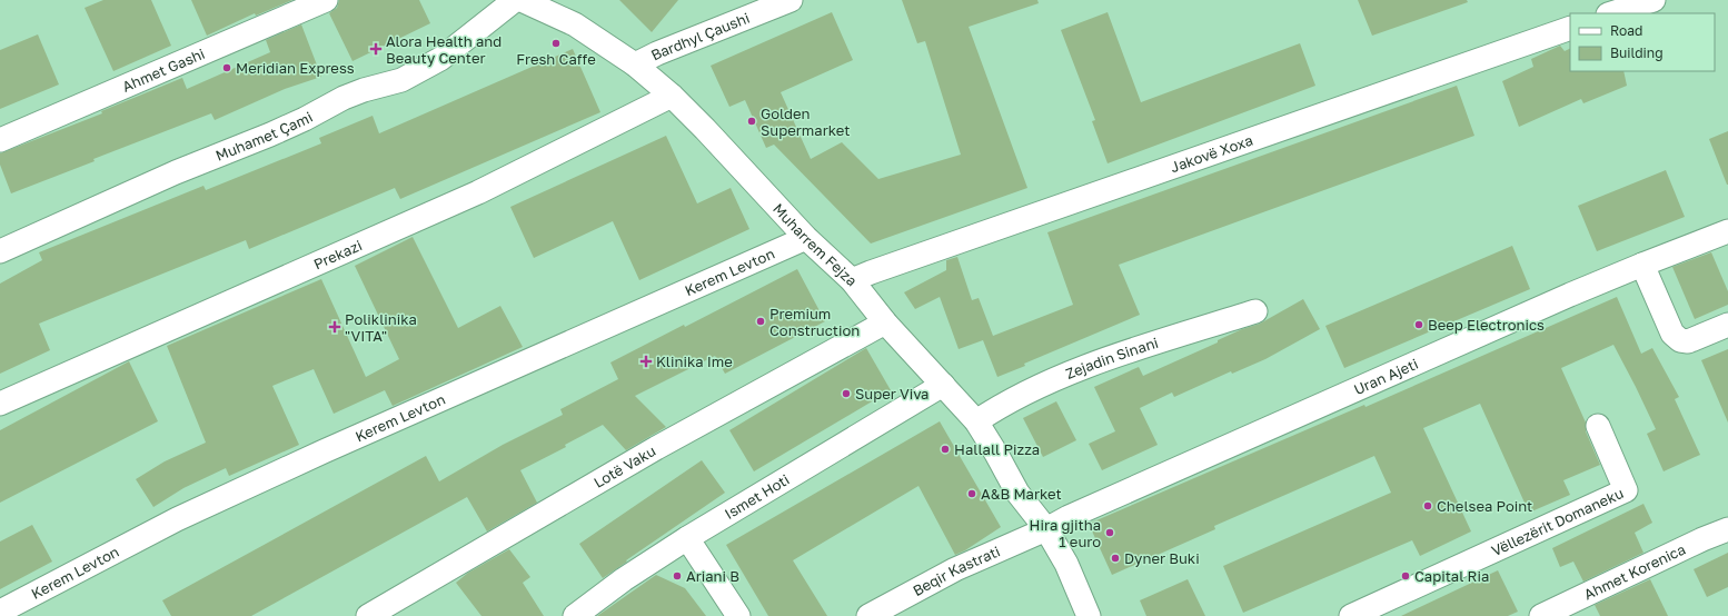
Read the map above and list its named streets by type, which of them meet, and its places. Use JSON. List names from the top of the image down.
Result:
{
  "streets": {
    "street": [
      "Bardhyl Çaushi",
      "Ahmet Gashi",
      "Muhamet Çami",
      "Jakovë Xoxa",
      "Muharrem Fejza",
      "Prekazi",
      "Kerem Levton",
      "Zejadin Sinani",
      "Uran Ajeti",
      "Lotë Vaku",
      "Ismet Hoti",
      "Vëllezërit Domaneku",
      "Beqir Kastrati",
      "Ahmet Korenica"
    ]
  },
  "crossings": [
    ["Bardhyl Çaushi", "Muharrem Fejza"],
    ["Jakovë Xoxa", "Muharrem Fejza"],
    ["Muharrem Fejza", "Prekazi"],
    ["Muharrem Fejza", "Kerem Levton"],
    ["Muharrem Fejza", "Zejadin Sinani"],
    ["Muharrem Fejza", "Uran Ajeti"],
    ["Muharrem Fejza", "Lotë Vaku"],
    ["Muharrem Fejza", "Ismet Hoti"],
    ["Muharrem Fejza", "Beqir Kastrati"],
    ["Uran Ajeti", "Beqir Kastrati"]
  ],
  "places": {
    "other": [
      "Fresh Caffe",
      "Meridian Express",
      "Golden Supermarket",
      "Premium Construction",
      "Beep Electronics",
      "Super Viva",
      "Hallall Pizza",
      "A&B Market",
      "Chelsea Point",
      "Hira gjitha 1 euro",
      "Dyner Buki",
      "Ariani B",
      "Capital Ria"
    ],
    "health": ["Alora Health and Beauty Center", "Poliklinika \"VITA\"", "Klinika Ime"]
  },
  "legend": ["Road", "Building"]
}
